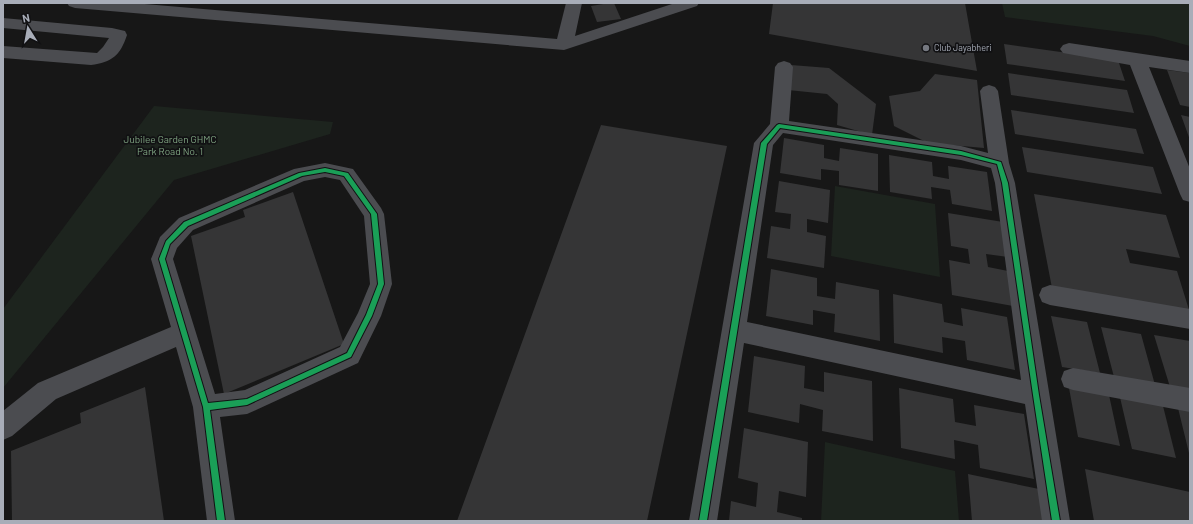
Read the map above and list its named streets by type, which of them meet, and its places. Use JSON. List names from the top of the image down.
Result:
{
  "parks": ["Jubilee Garden GHMC Park Road No. 1"],
  "places": ["Club Jayabheri"],
  "north": "top"
}
